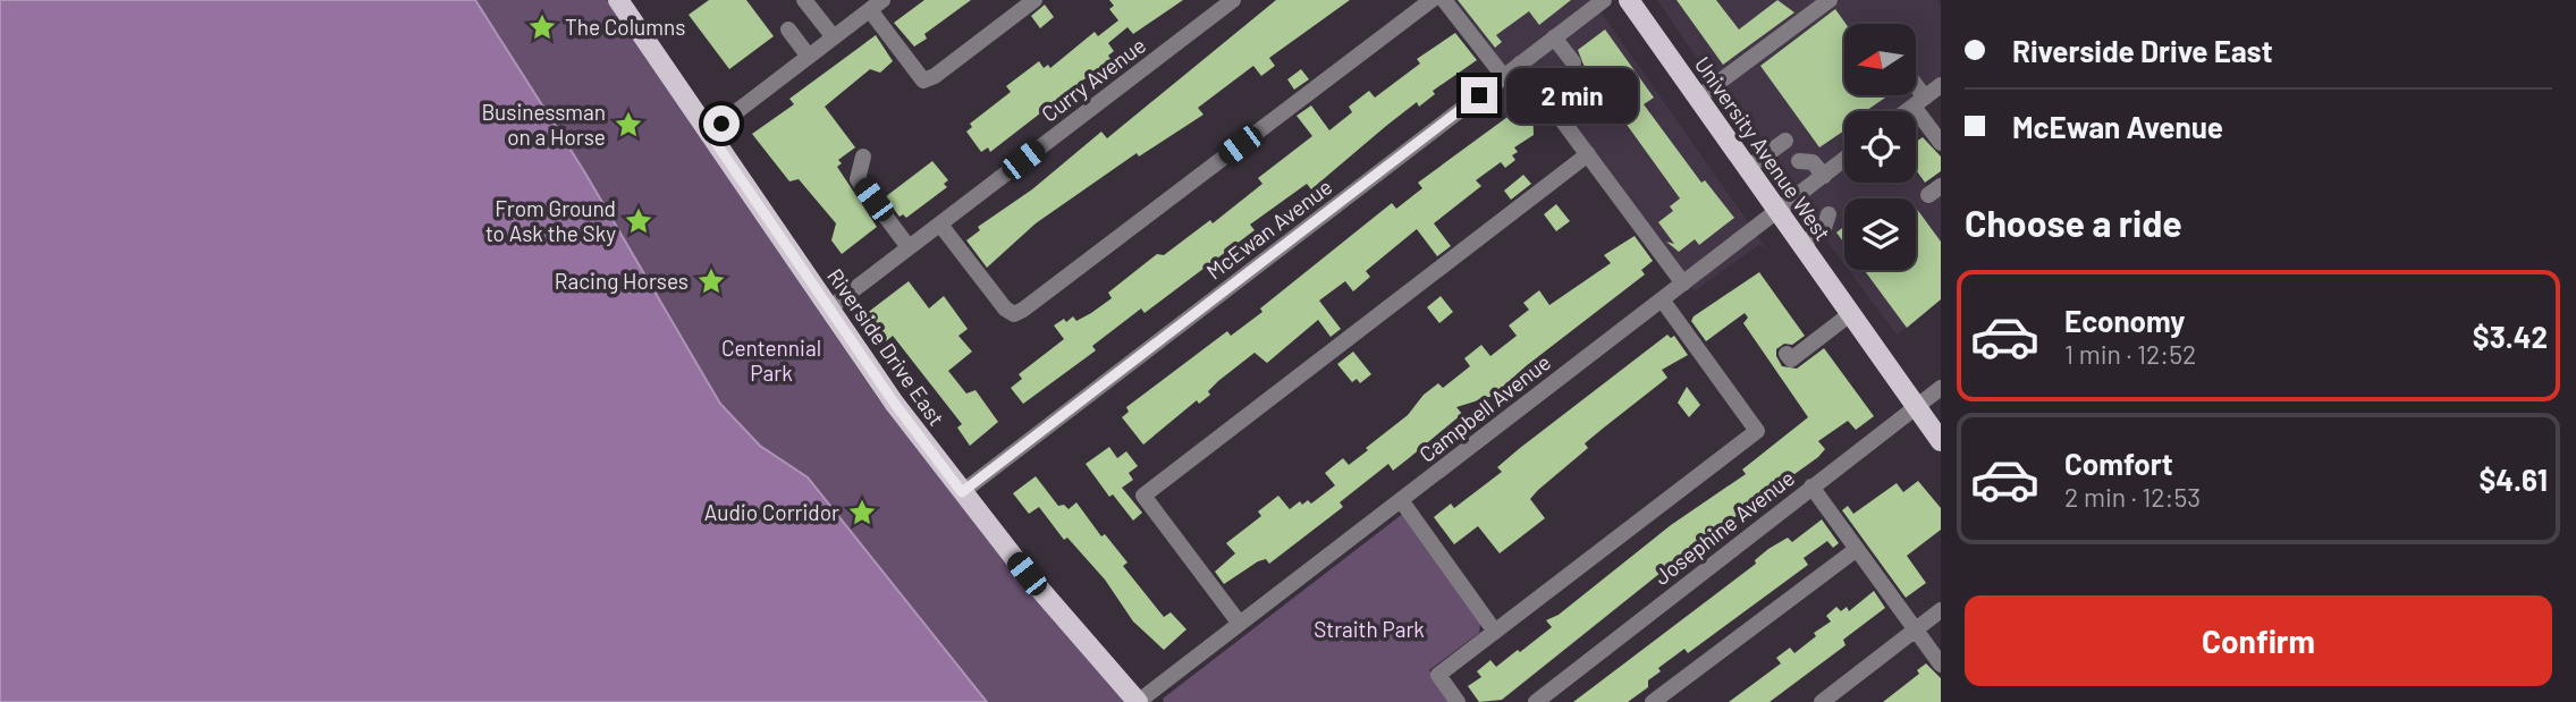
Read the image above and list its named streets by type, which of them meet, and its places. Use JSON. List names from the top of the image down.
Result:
{
  "streets": {
    "main road": ["University Avenue West", "Riverside Drive East"],
    "street": [
      "Curry Avenue",
      "McEwan Avenue",
      "Campbell Avenue",
      "Josephine Avenue"
    ]
  },
  "crossings": [
    ["Curry Avenue", "Riverside Drive East"],
    ["University Avenue West", "Campbell Avenue"],
    ["University Avenue West", "Josephine Avenue"],
    ["McEwan Avenue", "Riverside Drive East"],
    ["Riverside Drive East", "Campbell Avenue"]
  ],
  "parks": ["Centennial Park", "Straith Park"],
  "places": {
    "place": [
      "The Columns",
      "Businessman on a Horse",
      "From Ground to Ask the Sky",
      "Racing Horses",
      "Audio Corridor"
    ]
  },
  "north": "left",
  "page": {
    "banner": ["Riverside Drive East", "McEwan Avenue"],
    "bubble": "2 min",
    "heading": "Choose a ride",
    "list": [
      {
        "name": "Economy",
        "note": "1 min · 12:52",
        "value": "$3.42"
      },
      {
        "name": "Comfort",
        "note": "2 min · 12:53",
        "value": "$4.61"
      }
    ],
    "buttons": "Confirm"
  }
}
